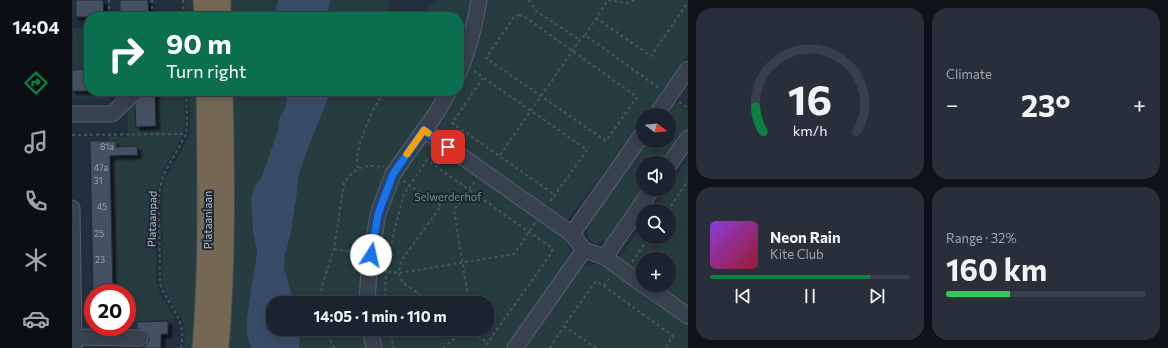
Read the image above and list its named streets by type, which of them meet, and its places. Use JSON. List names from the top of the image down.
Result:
{
  "streets": {
    "highway": ["Plataanlaan"],
    "path": ["Plataanpad"]
  },
  "parks": ["Selwerderhof"],
  "house_numbers": [
    "81a",
    "47a",
    "31",
    "45",
    "25",
    "23"
  ],
  "north": "right",
  "page": {
    "tabs": "14:04",
    "tile": [
      "Climate",
      ["Range · 32%", "160 km"]
    ],
    "turn": ["90 m", "Turn right"],
    "heat": ["−", "23°", "+"],
    "map_buttons": "+",
    "song": ["Neon Rain", "Kite Club"],
    "limit": "20",
    "trip": "14:05 · 1 min · 110 m",
    "gauge": ["16", "km/h"]
  }
}
